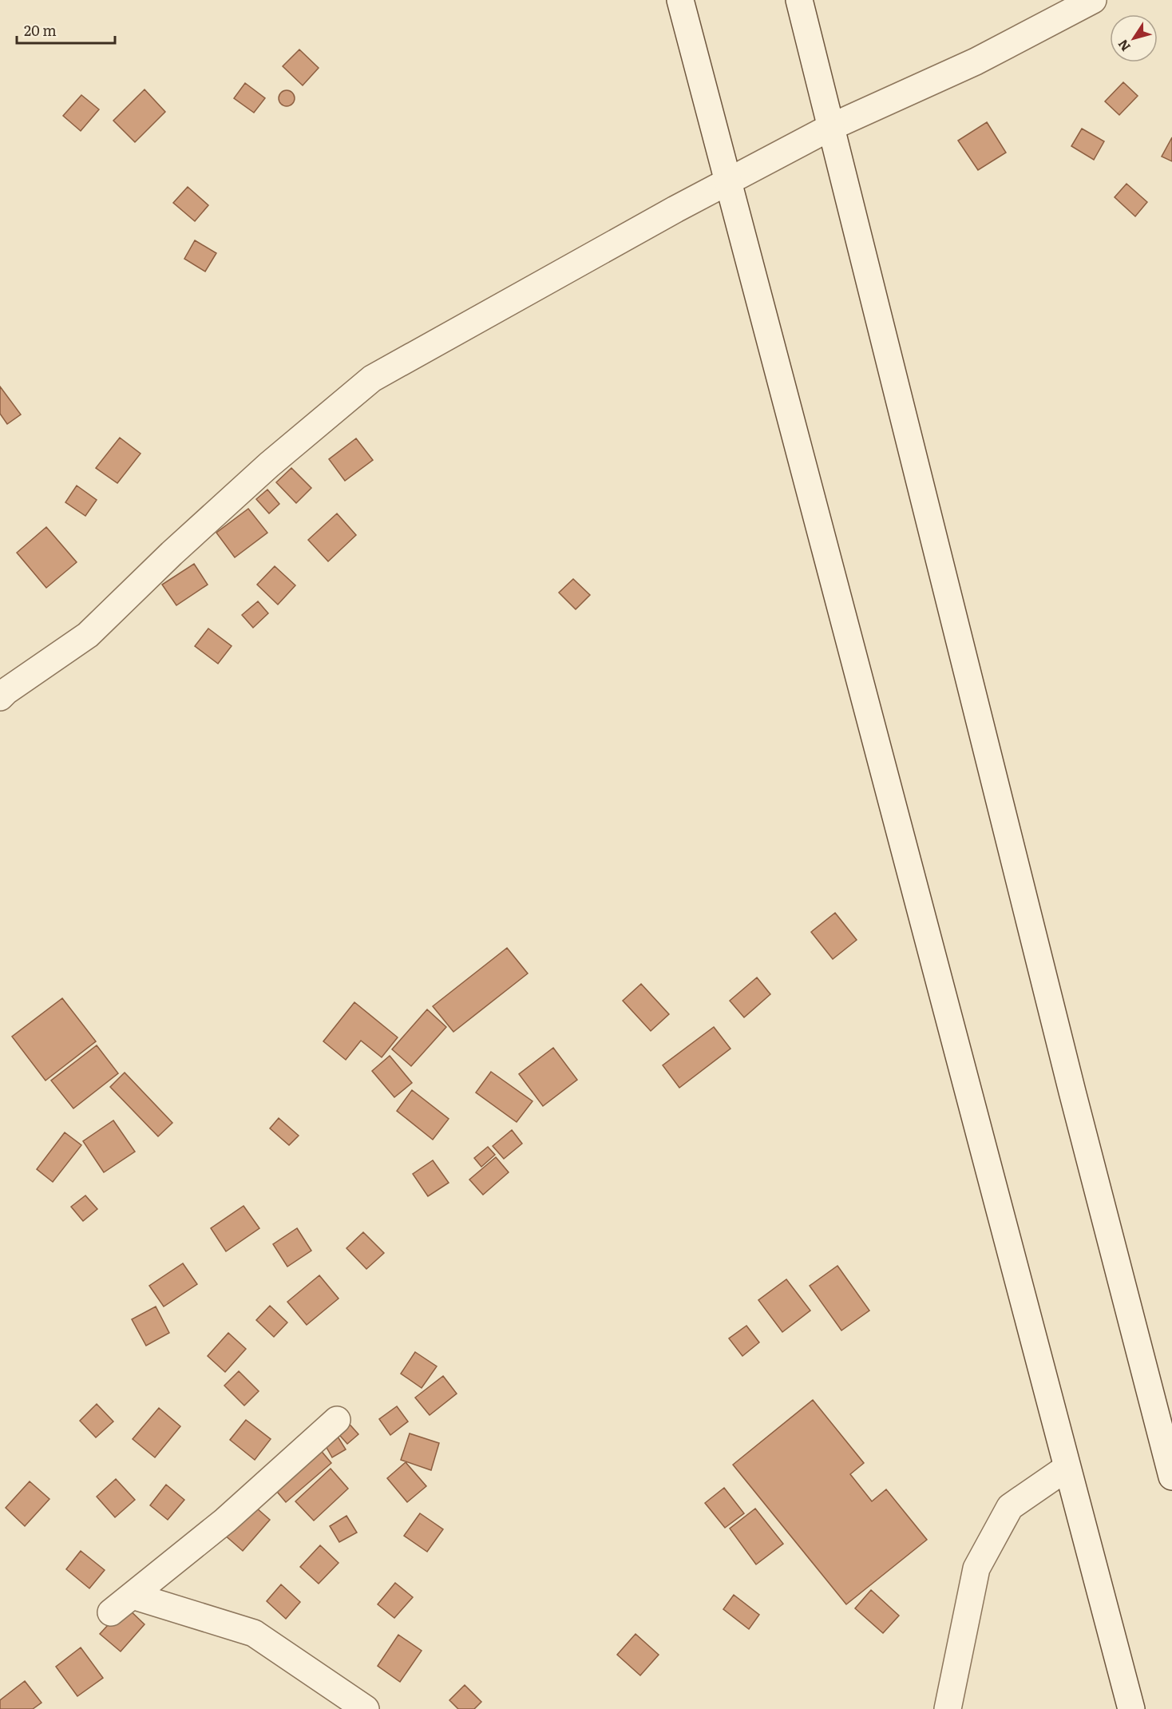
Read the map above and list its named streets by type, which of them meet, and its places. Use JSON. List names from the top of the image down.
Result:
{
  "scale_bar": "20 m",
  "north": "bottom left"
}
